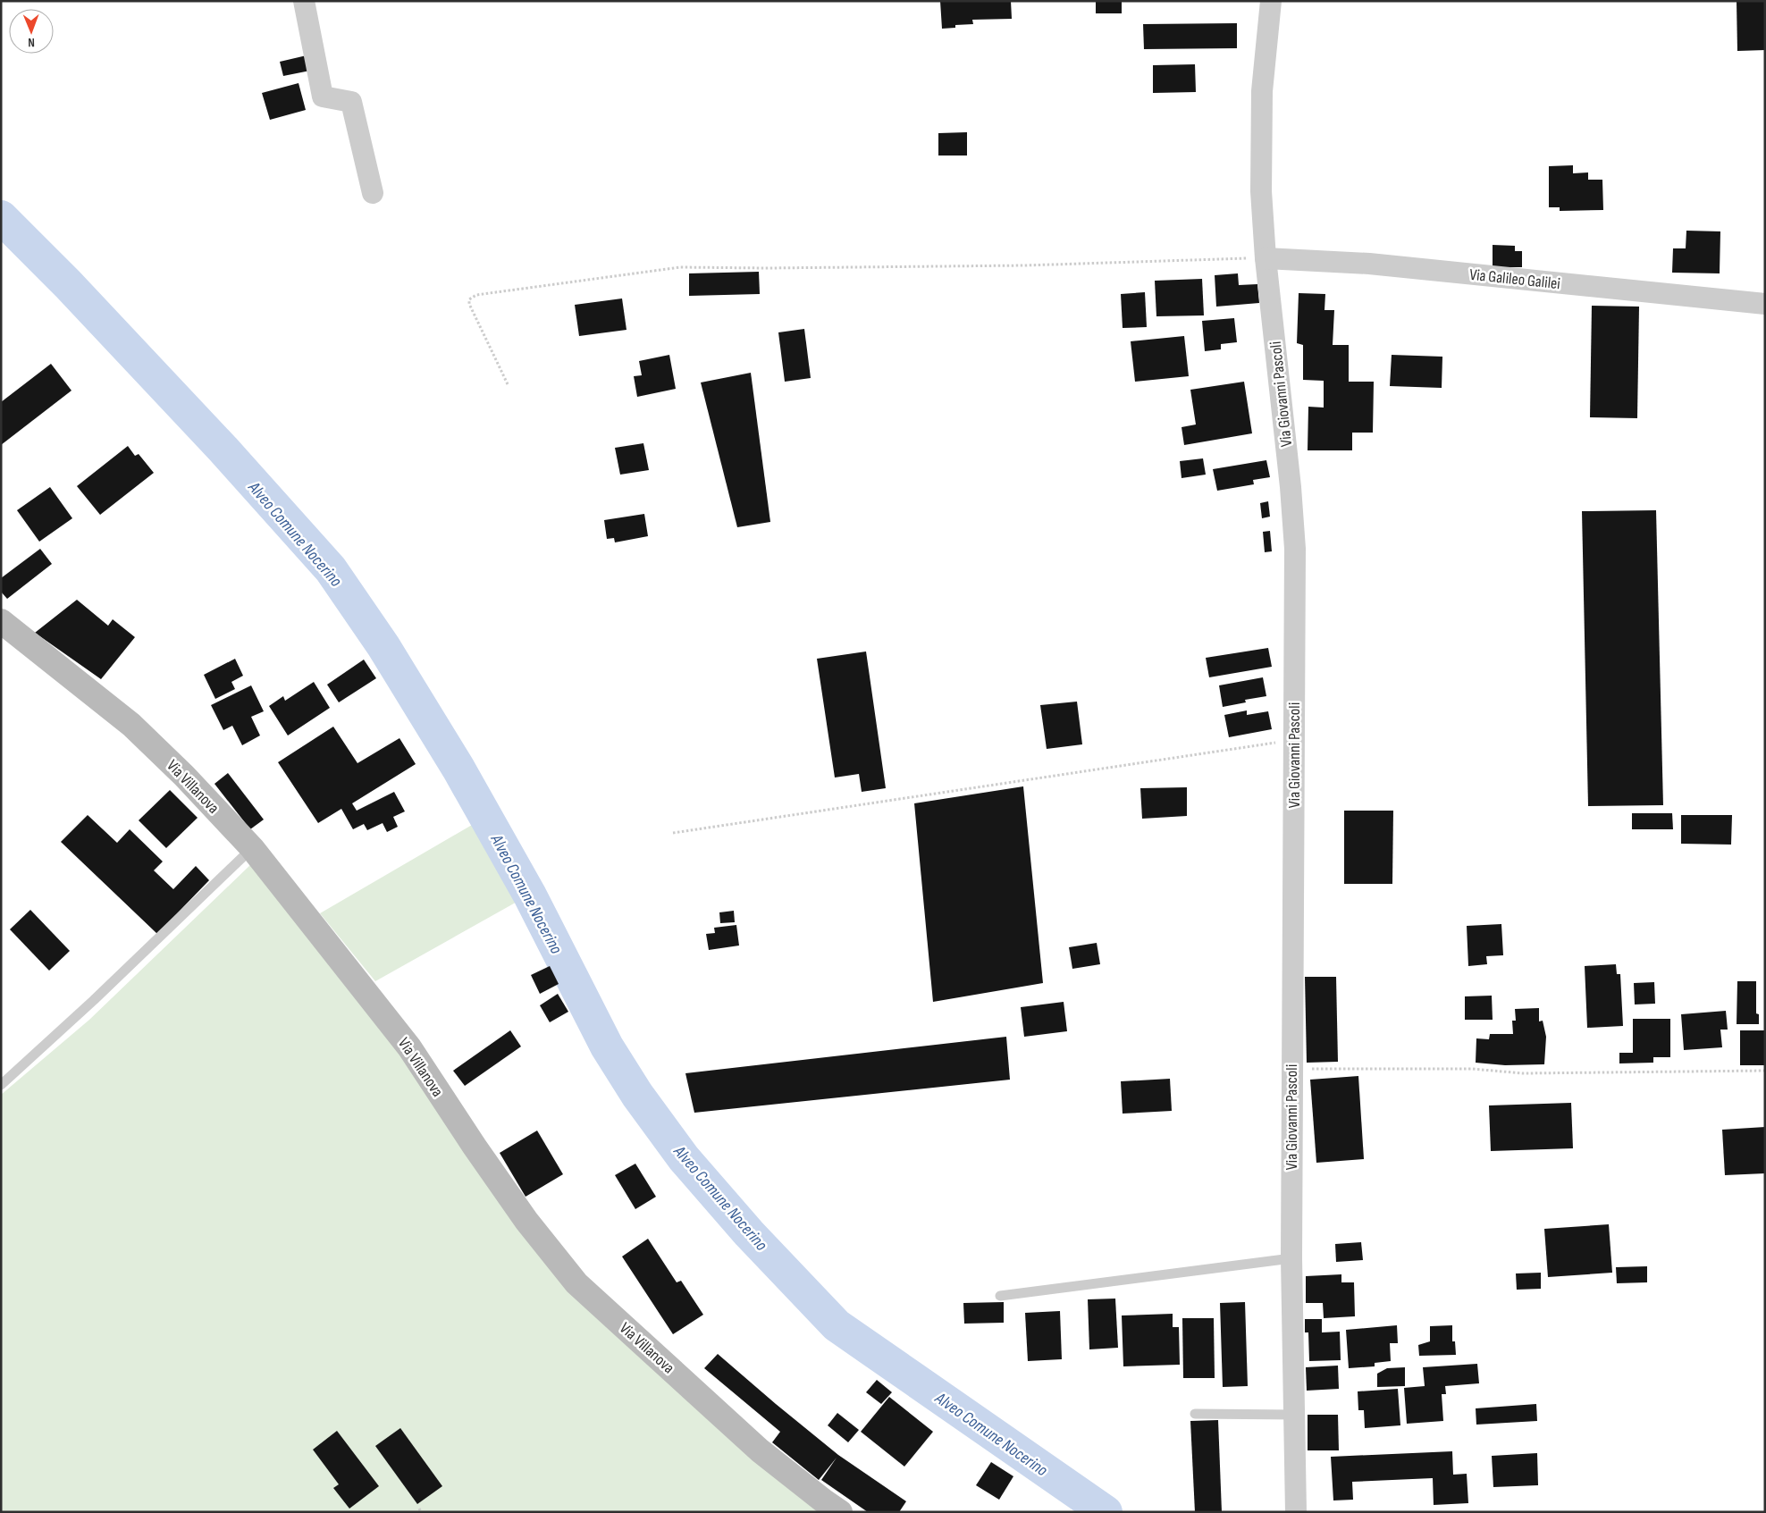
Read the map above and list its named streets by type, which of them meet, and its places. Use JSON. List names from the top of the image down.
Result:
{
  "streets": {
    "main road": ["Via Villanova"],
    "street": ["Via Galileo Galilei", "Via Giovanni Pascoli"]
  },
  "crossings": [
    ["Via Galileo Galilei", "Via Giovanni Pascoli"]
  ],
  "water": ["Alveo Comune Nocerino"],
  "north": "bottom"
}
